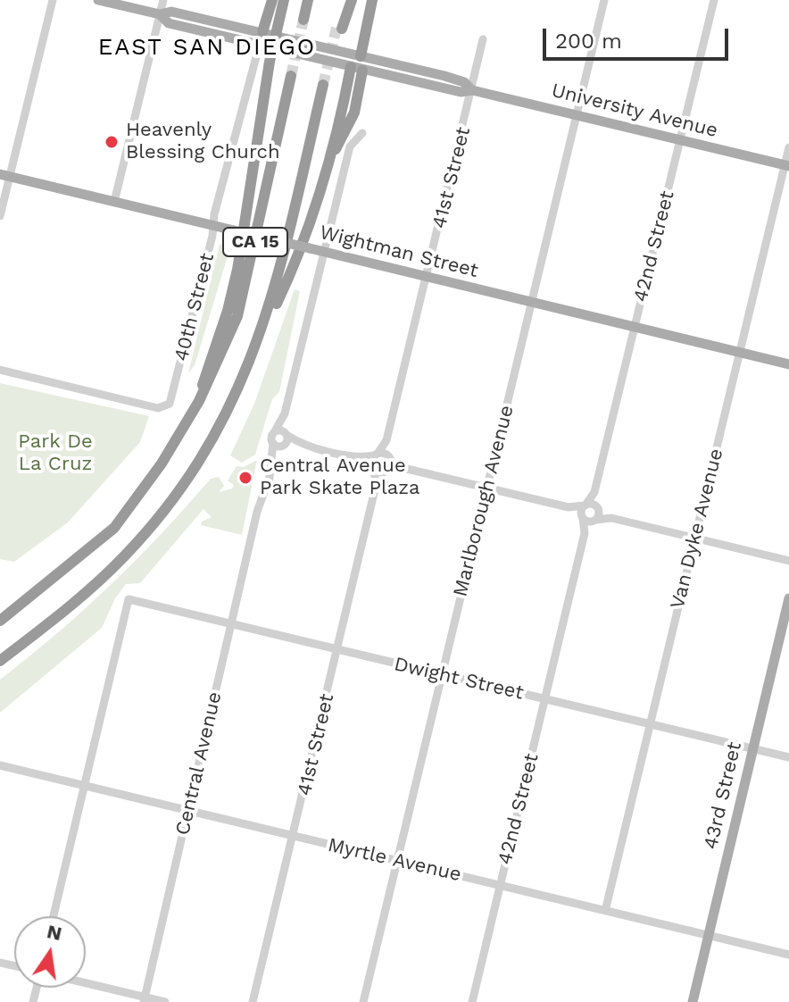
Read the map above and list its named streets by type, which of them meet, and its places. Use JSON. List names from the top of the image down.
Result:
{
  "streets": {
    "highway": ["CA 15"],
    "main road": ["University Avenue", "Wightman Street", "43rd Street"],
    "street": [
      "41st Street",
      "42nd Street",
      "40th Street",
      "Marlborough Avenue",
      "Van Dyke Avenue",
      "Dwight Street",
      "Central Avenue",
      "Myrtle Avenue"
    ]
  },
  "crossings": [
    ["University Avenue", "41st Street"],
    ["University Avenue", "42nd Street"],
    ["University Avenue", "40th Street"],
    ["University Avenue", "Marlborough Avenue"],
    ["University Avenue", "Van Dyke Avenue"],
    ["41st Street", "Wightman Street"],
    ["41st Street", "Dwight Street"],
    ["41st Street", "Myrtle Avenue"],
    ["42nd Street", "Wightman Street"],
    ["42nd Street", "Dwight Street"],
    ["42nd Street", "Myrtle Avenue"],
    ["Wightman Street", "40th Street"],
    ["Wightman Street", "Marlborough Avenue"],
    ["Wightman Street", "Van Dyke Avenue"],
    ["Marlborough Avenue", "Dwight Street"],
    ["Marlborough Avenue", "Myrtle Avenue"],
    ["Van Dyke Avenue", "Dwight Street"],
    ["Van Dyke Avenue", "Myrtle Avenue"],
    ["Dwight Street", "Central Avenue"],
    ["Dwight Street", "43rd Street"],
    ["Dwight Street", "Myrtle Avenue"],
    ["Central Avenue", "Myrtle Avenue"],
    ["43rd Street", "Myrtle Avenue"]
  ],
  "districts": ["EAST SAN DIEGO"],
  "parks": ["Park De La Cruz"],
  "places": ["Heavenly Blessing Church", "Central Avenue Park Skate Plaza"],
  "scale_bar": "200 m",
  "north": "top"
}
